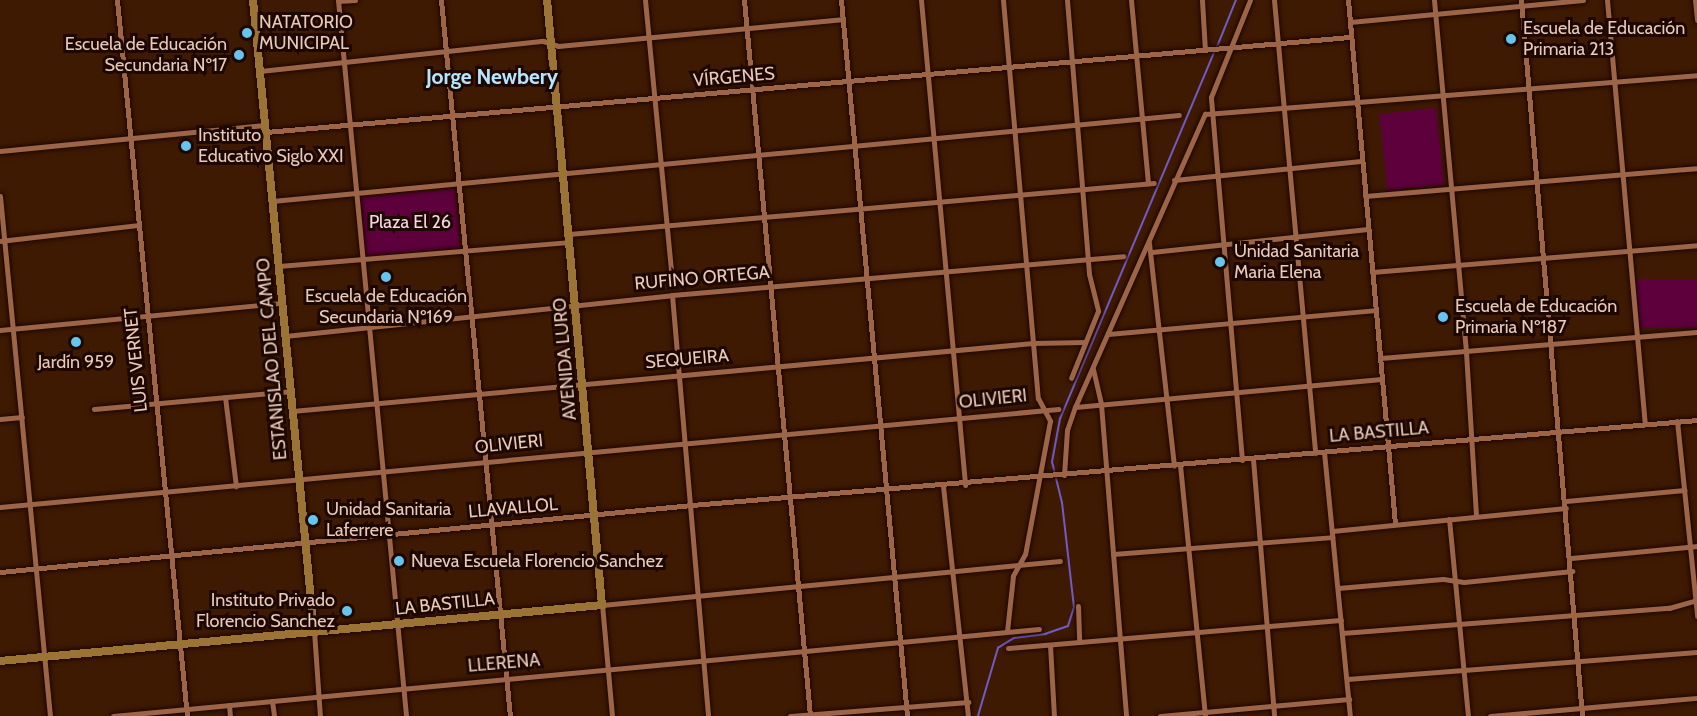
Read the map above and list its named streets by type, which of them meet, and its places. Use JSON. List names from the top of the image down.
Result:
{
  "streets": {
    "street": [
      "VÍRGENES",
      "RUFINO ORTEGA",
      "ESTANISLAO DEL CAMPO",
      "AVENIDA LURO",
      "SEQUEIRA",
      "LUIS VERNET",
      "OLIVIERI",
      "LA BASTILLA",
      "LLAVALLOL",
      "LLERENA"
    ]
  },
  "crossings": [
    ["VÍRGENES", "ESTANISLAO DEL CAMPO"],
    ["VÍRGENES", "AVENIDA LURO"],
    ["VÍRGENES", "LUIS VERNET"],
    ["RUFINO ORTEGA", "ESTANISLAO DEL CAMPO"],
    ["RUFINO ORTEGA", "AVENIDA LURO"],
    ["ESTANISLAO DEL CAMPO", "SEQUEIRA"],
    ["ESTANISLAO DEL CAMPO", "OLIVIERI"],
    ["ESTANISLAO DEL CAMPO", "LA BASTILLA"],
    ["ESTANISLAO DEL CAMPO", "LLAVALLOL"],
    ["ESTANISLAO DEL CAMPO", "LLERENA"],
    ["AVENIDA LURO", "SEQUEIRA"],
    ["AVENIDA LURO", "OLIVIERI"],
    ["AVENIDA LURO", "LA BASTILLA"],
    ["AVENIDA LURO", "LLAVALLOL"],
    ["AVENIDA LURO", "LLERENA"],
    ["LUIS VERNET", "OLIVIERI"],
    ["LUIS VERNET", "LA BASTILLA"],
    ["LUIS VERNET", "LLAVALLOL"],
    ["LUIS VERNET", "LLERENA"]
  ],
  "districts": ["Jorge Newbery"],
  "parks": ["Plaza El 26"],
  "places": [
    "NATATORIO MUNICIPAL",
    "Escuela de Educación Primaria 213",
    "Escuela de Educación Secundaria Nº17",
    "Instituto Educativo Siglo XXI",
    "Unidad Sanitaria Maria Elena",
    "Escuela de Educación Secundaria Nº169",
    "Escuela de Educación Primaria Nº187",
    "Jardín 959",
    "Unidad Sanitaria Laferrere",
    "Nueva Escuela Florencio Sanchez",
    "Instituto Privado Florencio Sanchez"
  ]
}
